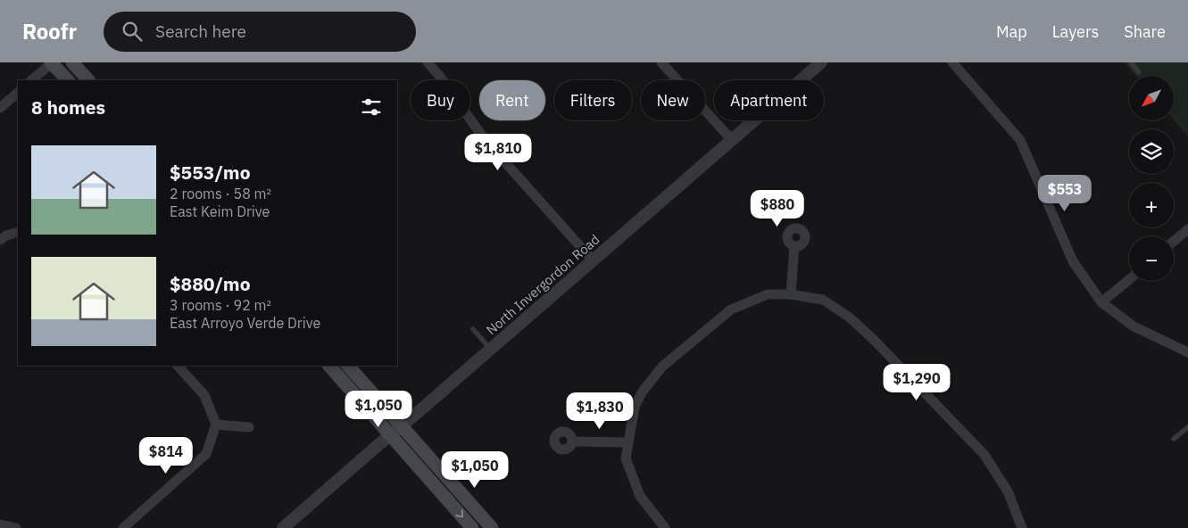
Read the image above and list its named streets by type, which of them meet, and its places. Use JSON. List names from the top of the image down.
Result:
{
  "streets": {
    "street": ["North Invergordon Road"]
  },
  "north": "bottom left",
  "page": {
    "header": "Roofr",
    "search": "Search here",
    "nav": ["Map", "Layers", "Share"],
    "map_buttons": ["+", "−"],
    "chip": [
      "Buy",
      "Rent",
      "Filters",
      "New",
      "Apartment"
    ],
    "heading": "8 homes",
    "price": [
      "$1,810",
      "$553",
      "$880",
      "$1,290",
      "$1,050",
      "$1,830",
      "$814",
      "$1,050"
    ],
    "list": [
      {
        "name": "$553/mo",
        "note": "2 rooms · 58 m² · East Keim Drive"
      },
      {
        "name": "$880/mo",
        "note": "3 rooms · 92 m² · East Arroyo Verde Drive"
      }
    ]
  }
}
